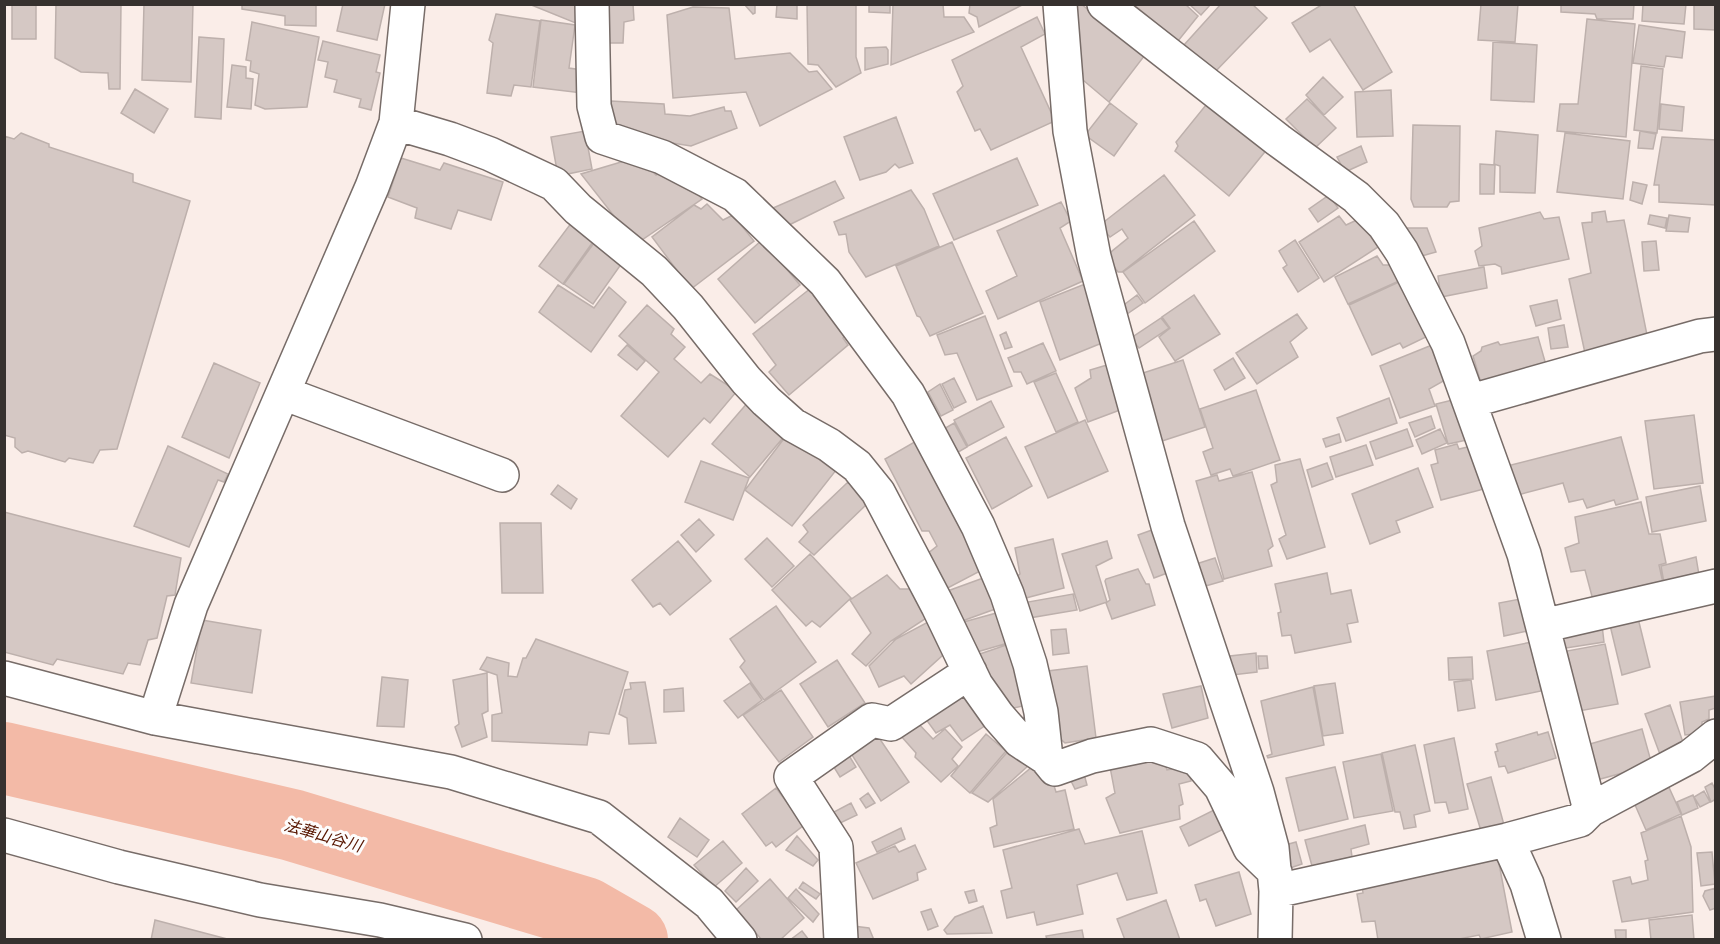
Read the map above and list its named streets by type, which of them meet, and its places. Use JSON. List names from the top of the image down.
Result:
{
  "water": ["法華山谷川"]
}
